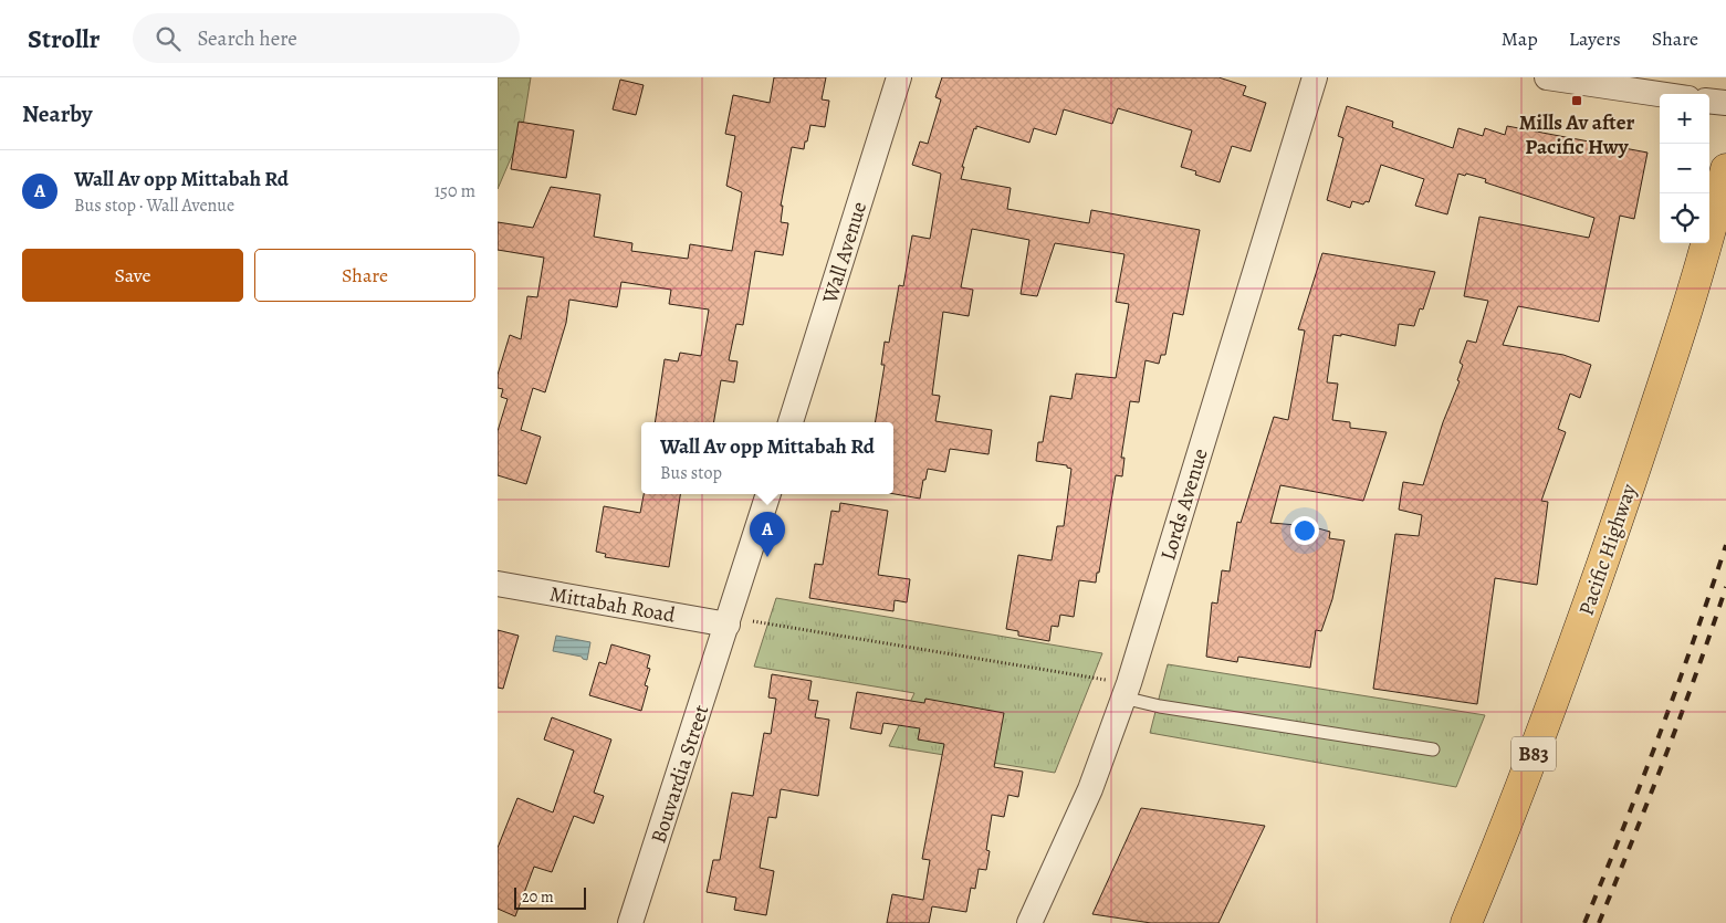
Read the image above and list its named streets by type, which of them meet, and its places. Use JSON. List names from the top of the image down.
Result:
{
  "streets": {
    "main road": ["Pacific Highway", "B83"],
    "street": [
      "Wall Avenue",
      "Lords Avenue",
      "Mittabah Road",
      "Bouvardia Street"
    ]
  },
  "crossings": [
    ["Mittabah Road", "Bouvardia Street"]
  ],
  "places": {
    "transit": ["Mills Av after Pacific Hwy"]
  },
  "scale_bar": "20 m",
  "page": {
    "header": "Strollr",
    "search": "Search here",
    "nav": ["Map", "Layers", "Share"],
    "heading": "Nearby",
    "map_buttons": ["+", "−"],
    "list": [
      {
        "mark": "A",
        "name": "Wall Av opp Mittabah Rd",
        "note": "Bus stop · Wall Avenue",
        "value": "150 m"
      }
    ],
    "buttons": ["Save", "Share"],
    "popup": ["Wall Av opp Mittabah Rd", "Bus stop"],
    "pins": "A",
    "scale": "20 m"
  }
}
